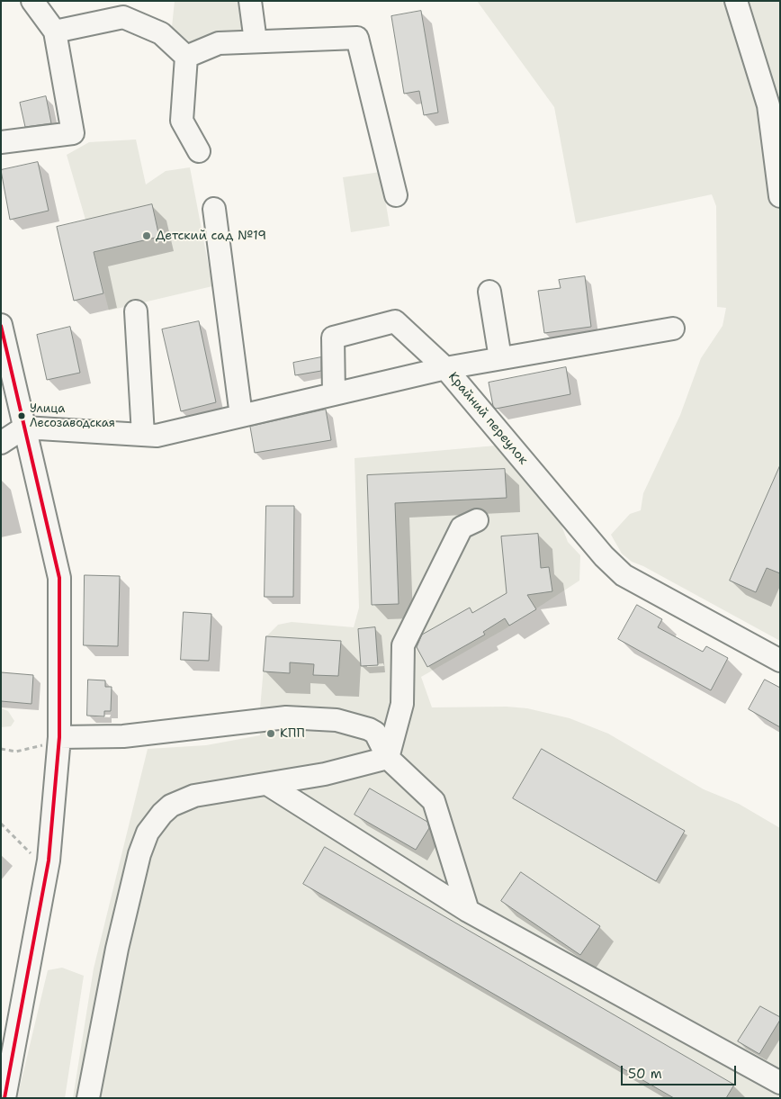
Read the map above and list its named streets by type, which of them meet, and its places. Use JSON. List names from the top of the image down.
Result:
{
  "streets": {
    "street": ["Крайний переулок"]
  },
  "places": ["Детский сад №19", "Улица Лесозаводская", "КПП"],
  "scale_bar": "50 m"
}
